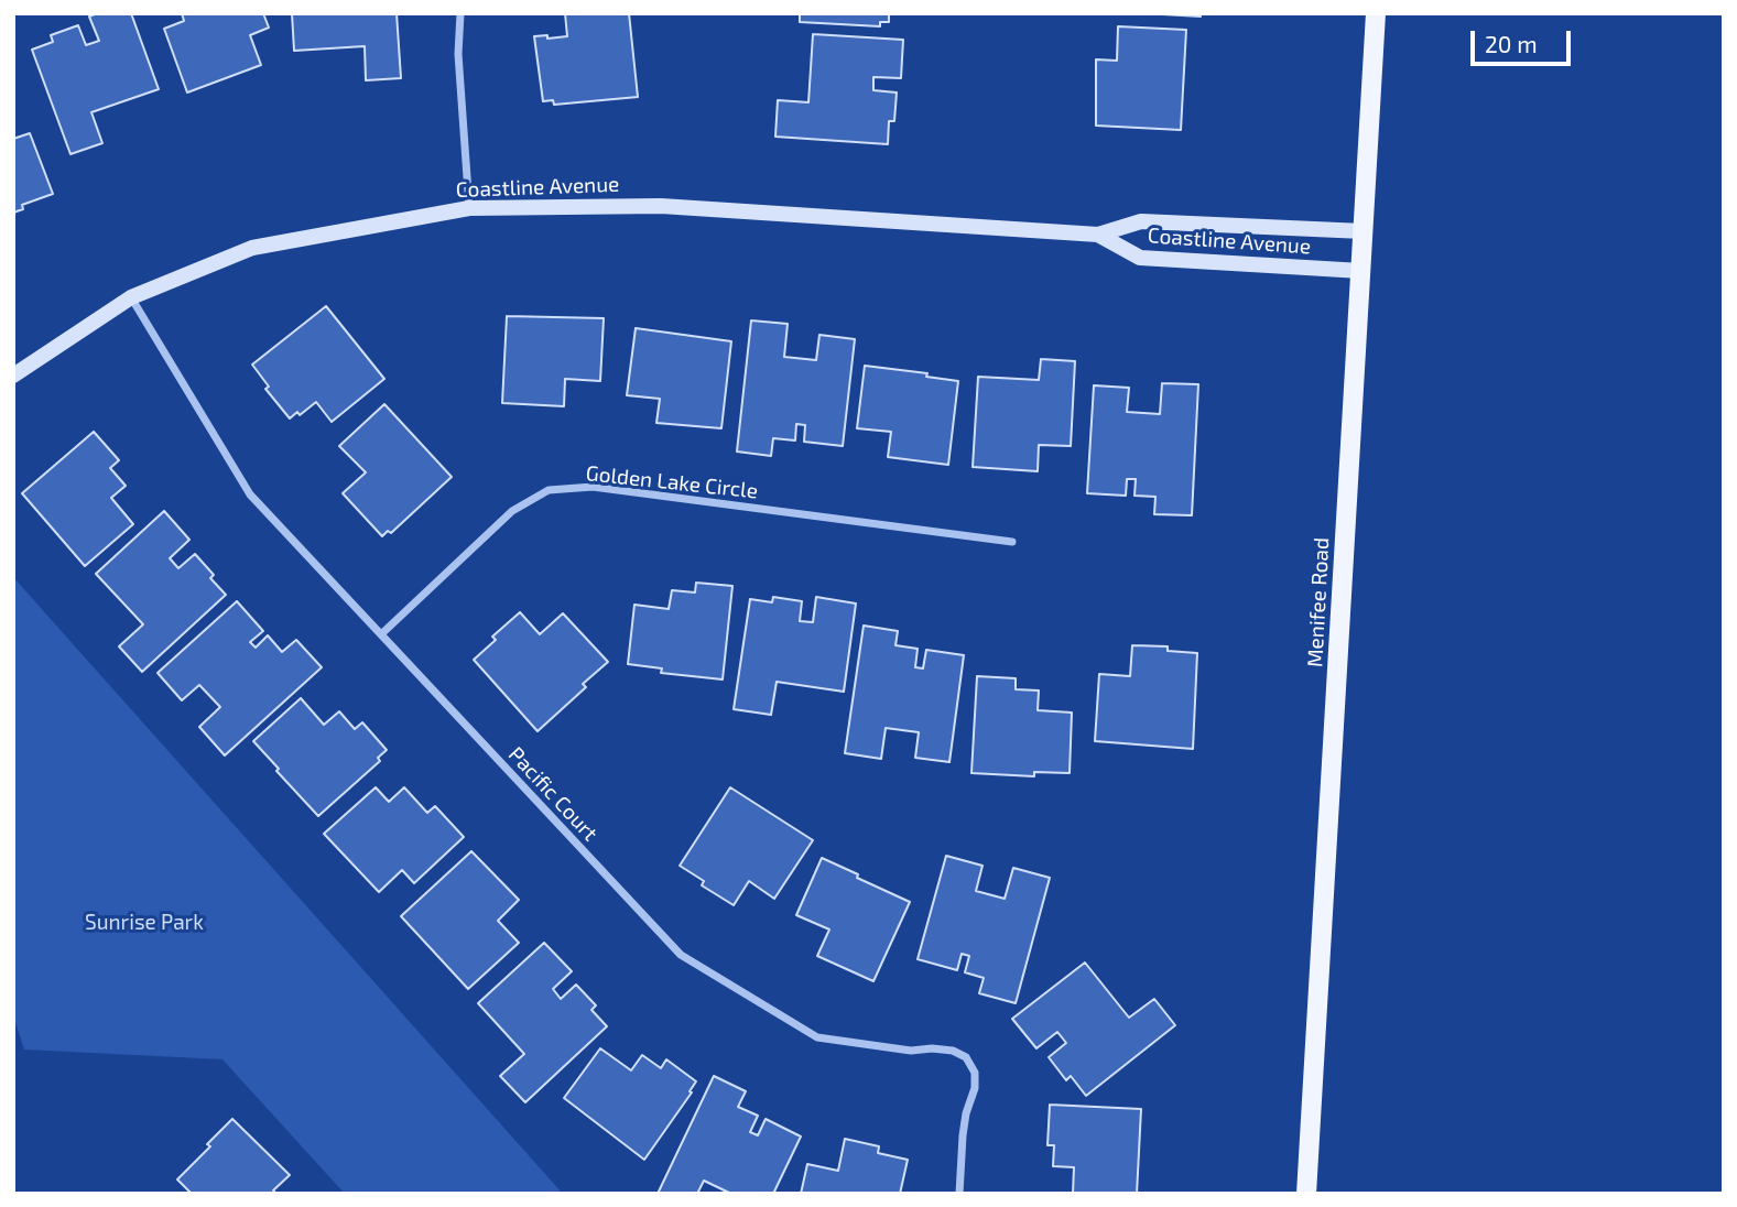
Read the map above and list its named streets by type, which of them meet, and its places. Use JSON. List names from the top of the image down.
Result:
{
  "streets": {
    "main road": ["Menifee Road"],
    "street": ["Coastline Avenue", "Golden Lake Circle", "Pacific Court"]
  },
  "crossings": [
    ["Coastline Avenue", "Menifee Road"],
    ["Coastline Avenue", "Pacific Court"],
    ["Golden Lake Circle", "Pacific Court"]
  ],
  "parks": ["Sunrise Park"],
  "scale_bar": "20 m"
}
